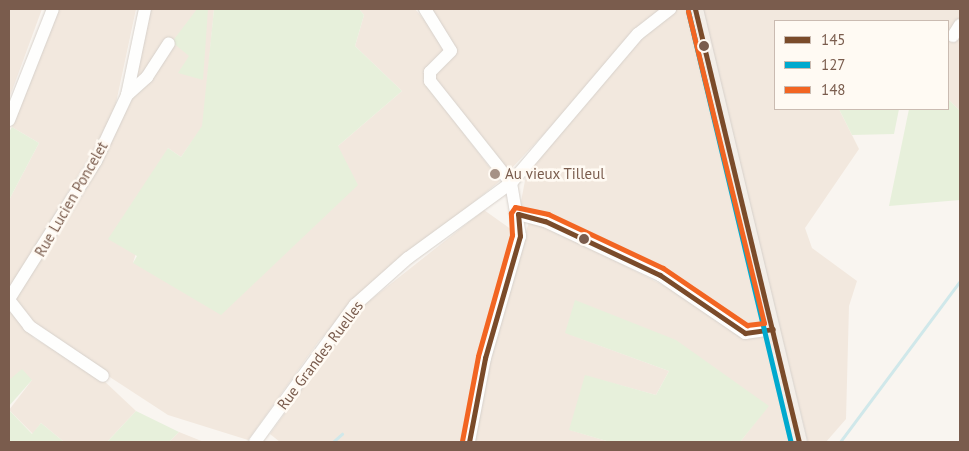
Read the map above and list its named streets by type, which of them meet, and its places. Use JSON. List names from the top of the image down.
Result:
{
  "streets": {
    "street": ["Rue Lucien Poncelet", "Rue Grandes Ruelles"]
  },
  "places": ["Au vieux Tilleul"],
  "lines": ["transit line 145", "transit line 127", "transit line 148"],
  "legend": ["145", "127", "148"]
}
